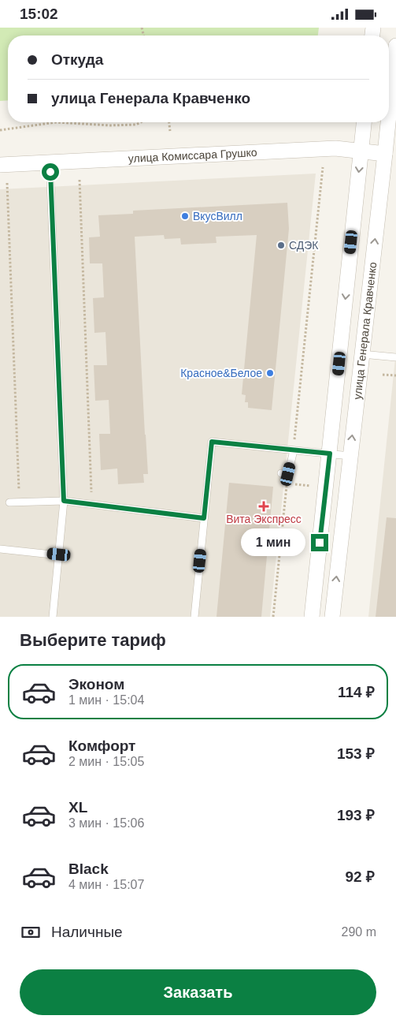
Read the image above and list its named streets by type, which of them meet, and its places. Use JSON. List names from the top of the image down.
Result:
{
  "streets": {
    "street": ["улица Комиссара Грушко", "улица Генерала Кравченко"]
  },
  "crossings": [
    ["улица Комиссара Грушко", "улица Генерала Кравченко"]
  ],
  "places": {
    "other": ["ВкусВилл", "СДЭК", "Красное&Белое"],
    "health": ["Вита Экспресс"]
  },
  "page": {
    "status": "15:02",
    "banner": ["Откуда", "улица Генерала Кравченко"],
    "bubble": "1 мин",
    "heading": "Выберите тариф",
    "list": [
      {
        "name": "Эконом",
        "note": "1 мин · 15:04",
        "value": "114 ₽"
      },
      {
        "name": "Комфорт",
        "note": "2 мин · 15:05",
        "value": "153 ₽"
      },
      {
        "name": "XL",
        "note": "3 мин · 15:06",
        "value": "193 ₽"
      },
      {
        "name": "Black",
        "note": "4 мин · 15:07",
        "value": "92 ₽"
      }
    ],
    "pay": ["Наличные", "290 m"],
    "buttons": "Заказать"
  }
}
